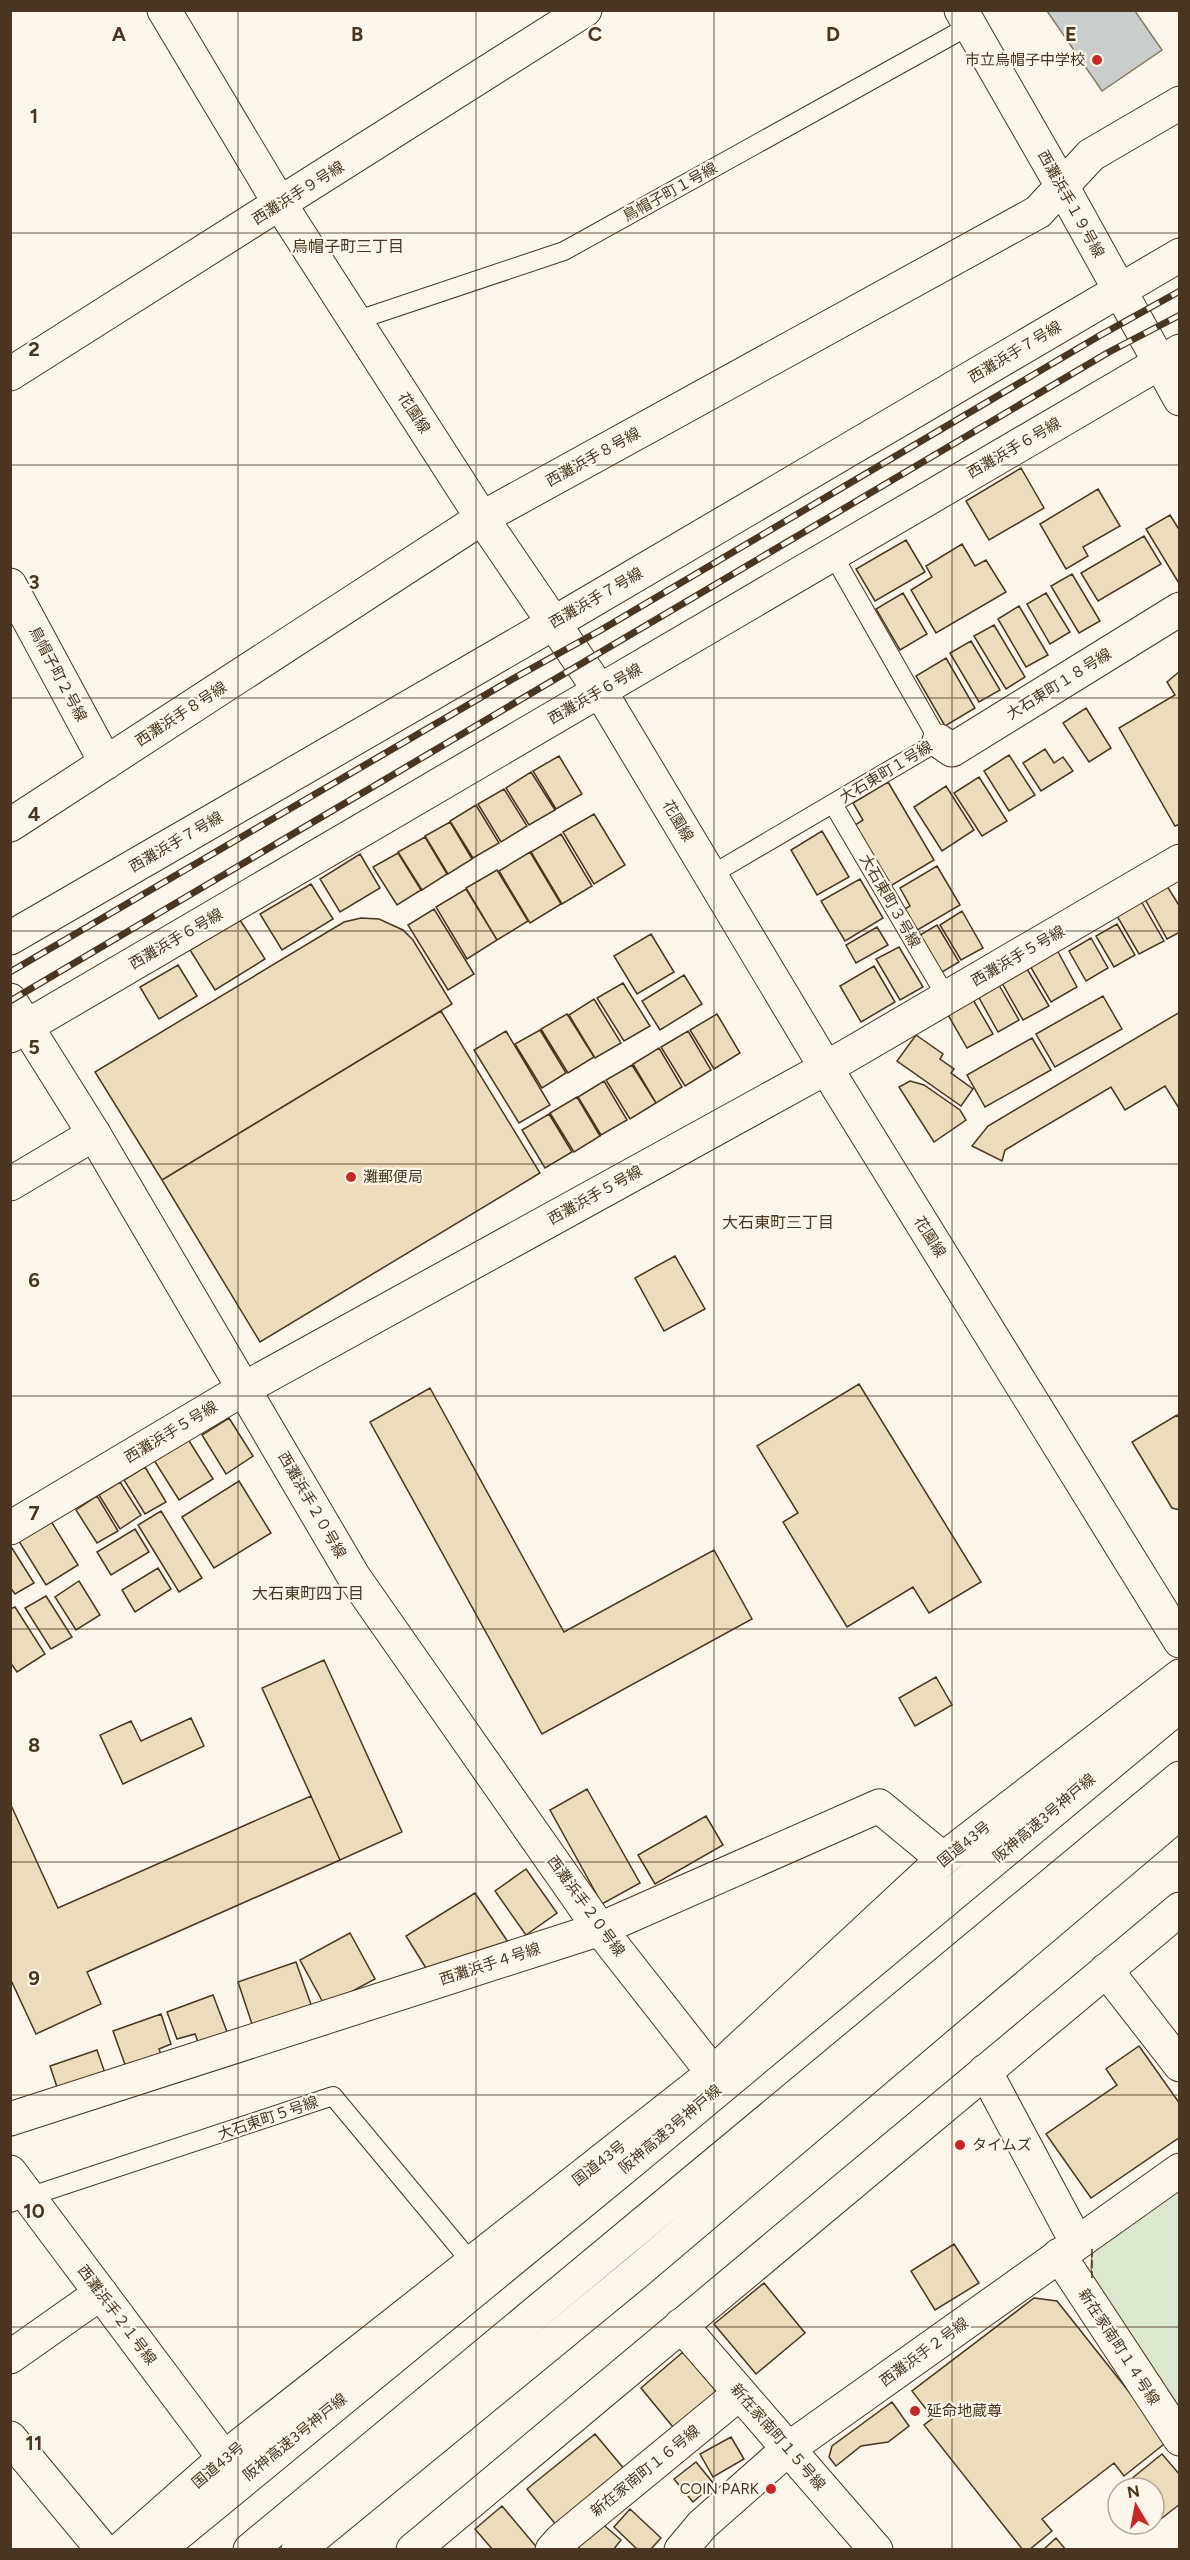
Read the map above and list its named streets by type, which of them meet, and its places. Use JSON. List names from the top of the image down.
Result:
{
  "streets": {
    "main road": [
      "西灘浜手９号線",
      "西灘浜手１９号線",
      "西灘浜手７号線",
      "花園線",
      "西灘浜手６号線",
      "西灘浜手８号線",
      "鳥帽子町２号線",
      "大石東町１８号線",
      "西灘浜手５号線",
      "西灘浜手２０号線",
      "阪神高速3号神戸線",
      "国道43号",
      "西灘浜手４号線",
      "西灘浜手２１号線",
      "新在家南町１４号線",
      "西灘浜手２号線",
      "新在家南町１５号線",
      "新在家南町１６号線"
    ],
    "lane": [
      "鳥帽子町１号線",
      "大石東町１号線",
      "大石東町３号線",
      "大石東町５号線"
    ]
  },
  "crossings": [
    ["鳥帽子町１号線", "西灘浜手１９号線"],
    ["鳥帽子町１号線", "花園線"],
    ["西灘浜手９号線", "花園線"],
    ["西灘浜手１９号線", "西灘浜手７号線"],
    ["西灘浜手１９号線", "西灘浜手６号線"],
    ["西灘浜手１９号線", "西灘浜手８号線"],
    ["西灘浜手７号線", "花園線"],
    ["花園線", "西灘浜手６号線"],
    ["花園線", "西灘浜手８号線"],
    ["花園線", "大石東町１号線"],
    ["花園線", "西灘浜手５号線"],
    ["西灘浜手６号線", "大石東町１号線"],
    ["西灘浜手６号線", "西灘浜手２０号線"],
    ["西灘浜手８号線", "鳥帽子町２号線"],
    ["大石東町１８号線", "大石東町１号線"],
    ["大石東町１号線", "大石東町３号線"],
    ["大石東町３号線", "西灘浜手５号線"],
    ["西灘浜手５号線", "西灘浜手２０号線"],
    ["西灘浜手２０号線", "国道43号"],
    ["西灘浜手２０号線", "西灘浜手４号線"],
    ["国道43号", "西灘浜手４号線"],
    ["国道43号", "大石東町５号線"],
    ["国道43号", "西灘浜手２１号線"],
    ["大石東町５号線", "西灘浜手２１号線"],
    ["新在家南町１４号線", "西灘浜手２号線"],
    ["西灘浜手２号線", "新在家南町１５号線"],
    ["新在家南町１５号線", "新在家南町１６号線"]
  ],
  "districts": ["烏帽子町三丁目", "大石東町三丁目", "大石東町四丁目"],
  "places": [
    "市立烏帽子中学校",
    "灘郵便局",
    "タイムズ",
    "延命地蔵尊",
    "COIN PARK"
  ],
  "north": "top",
  "grid": {
    "columns": [
      "A",
      "B",
      "C",
      "D",
      "E"
    ],
    "rows": [
      "1",
      "2",
      "3",
      "4",
      "5",
      "6",
      "7",
      "8",
      "9",
      "10",
      "11"
    ]
  }
}
